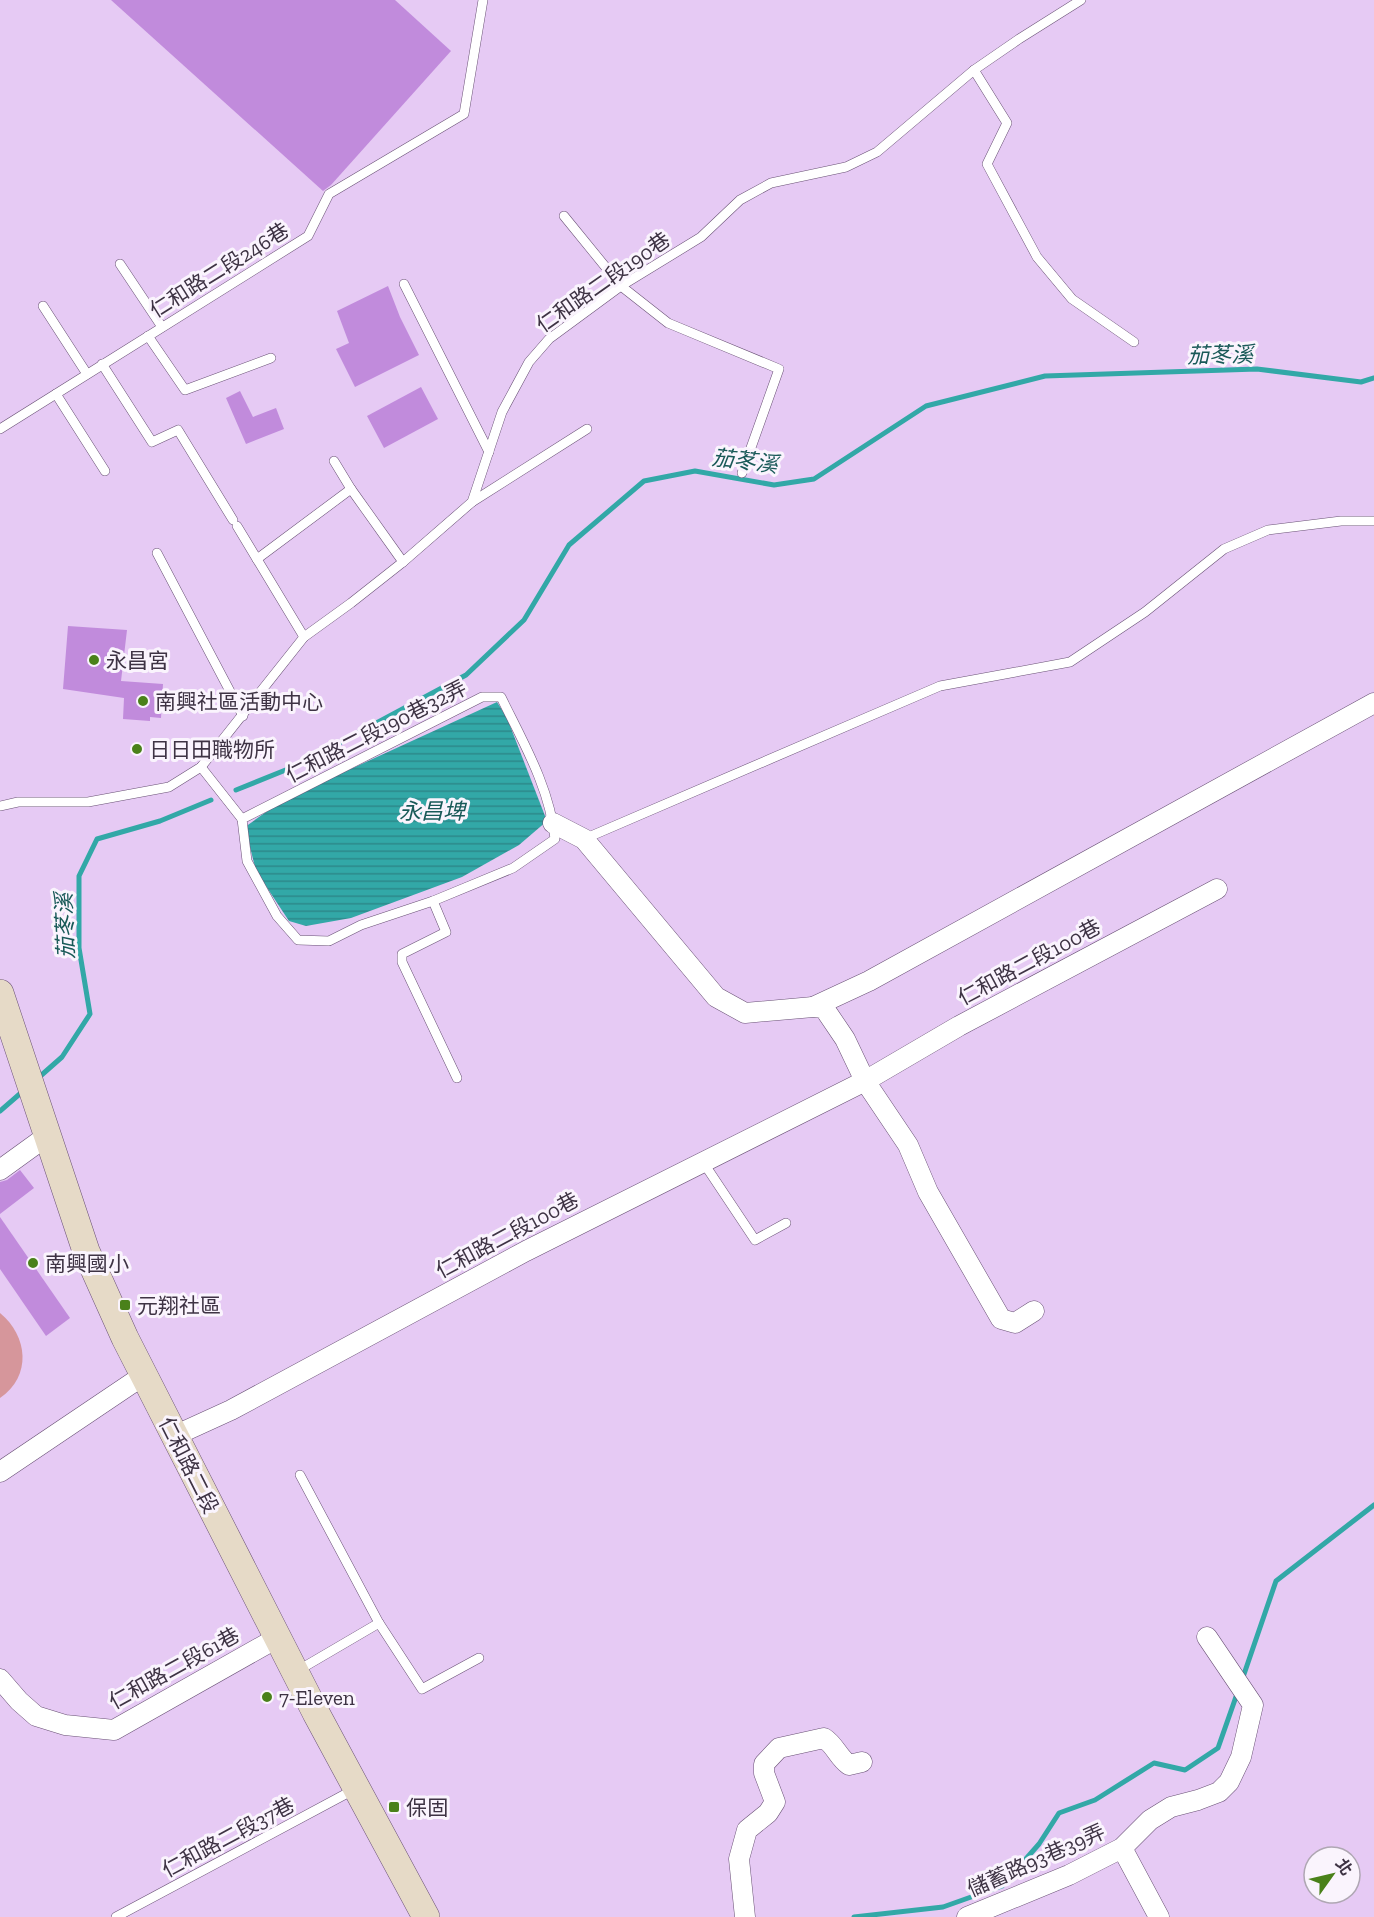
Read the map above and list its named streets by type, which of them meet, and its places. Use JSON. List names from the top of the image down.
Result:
{
  "streets": {
    "main road": ["仁和路二段"],
    "street": ["仁和路二段100巷", "仁和路二段61巷", "儲蓄路93巷39弄"],
    "lane": [
      "仁和路二段246巷",
      "仁和路二段190巷",
      "仁和路二段190巷32弄",
      "仁和路二段37巷"
    ]
  },
  "crossings": [
    ["仁和路二段100巷", "仁和路二段"],
    ["仁和路二段", "仁和路二段61巷"],
    ["仁和路二段", "仁和路二段37巷"]
  ],
  "water": ["茄苳溪", "永昌埤"],
  "places": {
    "other": [
      "永昌宮",
      "南興社區活動中心",
      "日日田職物所",
      "南興國小",
      "7-Eleven"
    ],
    "transit": ["元翔社區", "保固"]
  },
  "north": "top right"
}
